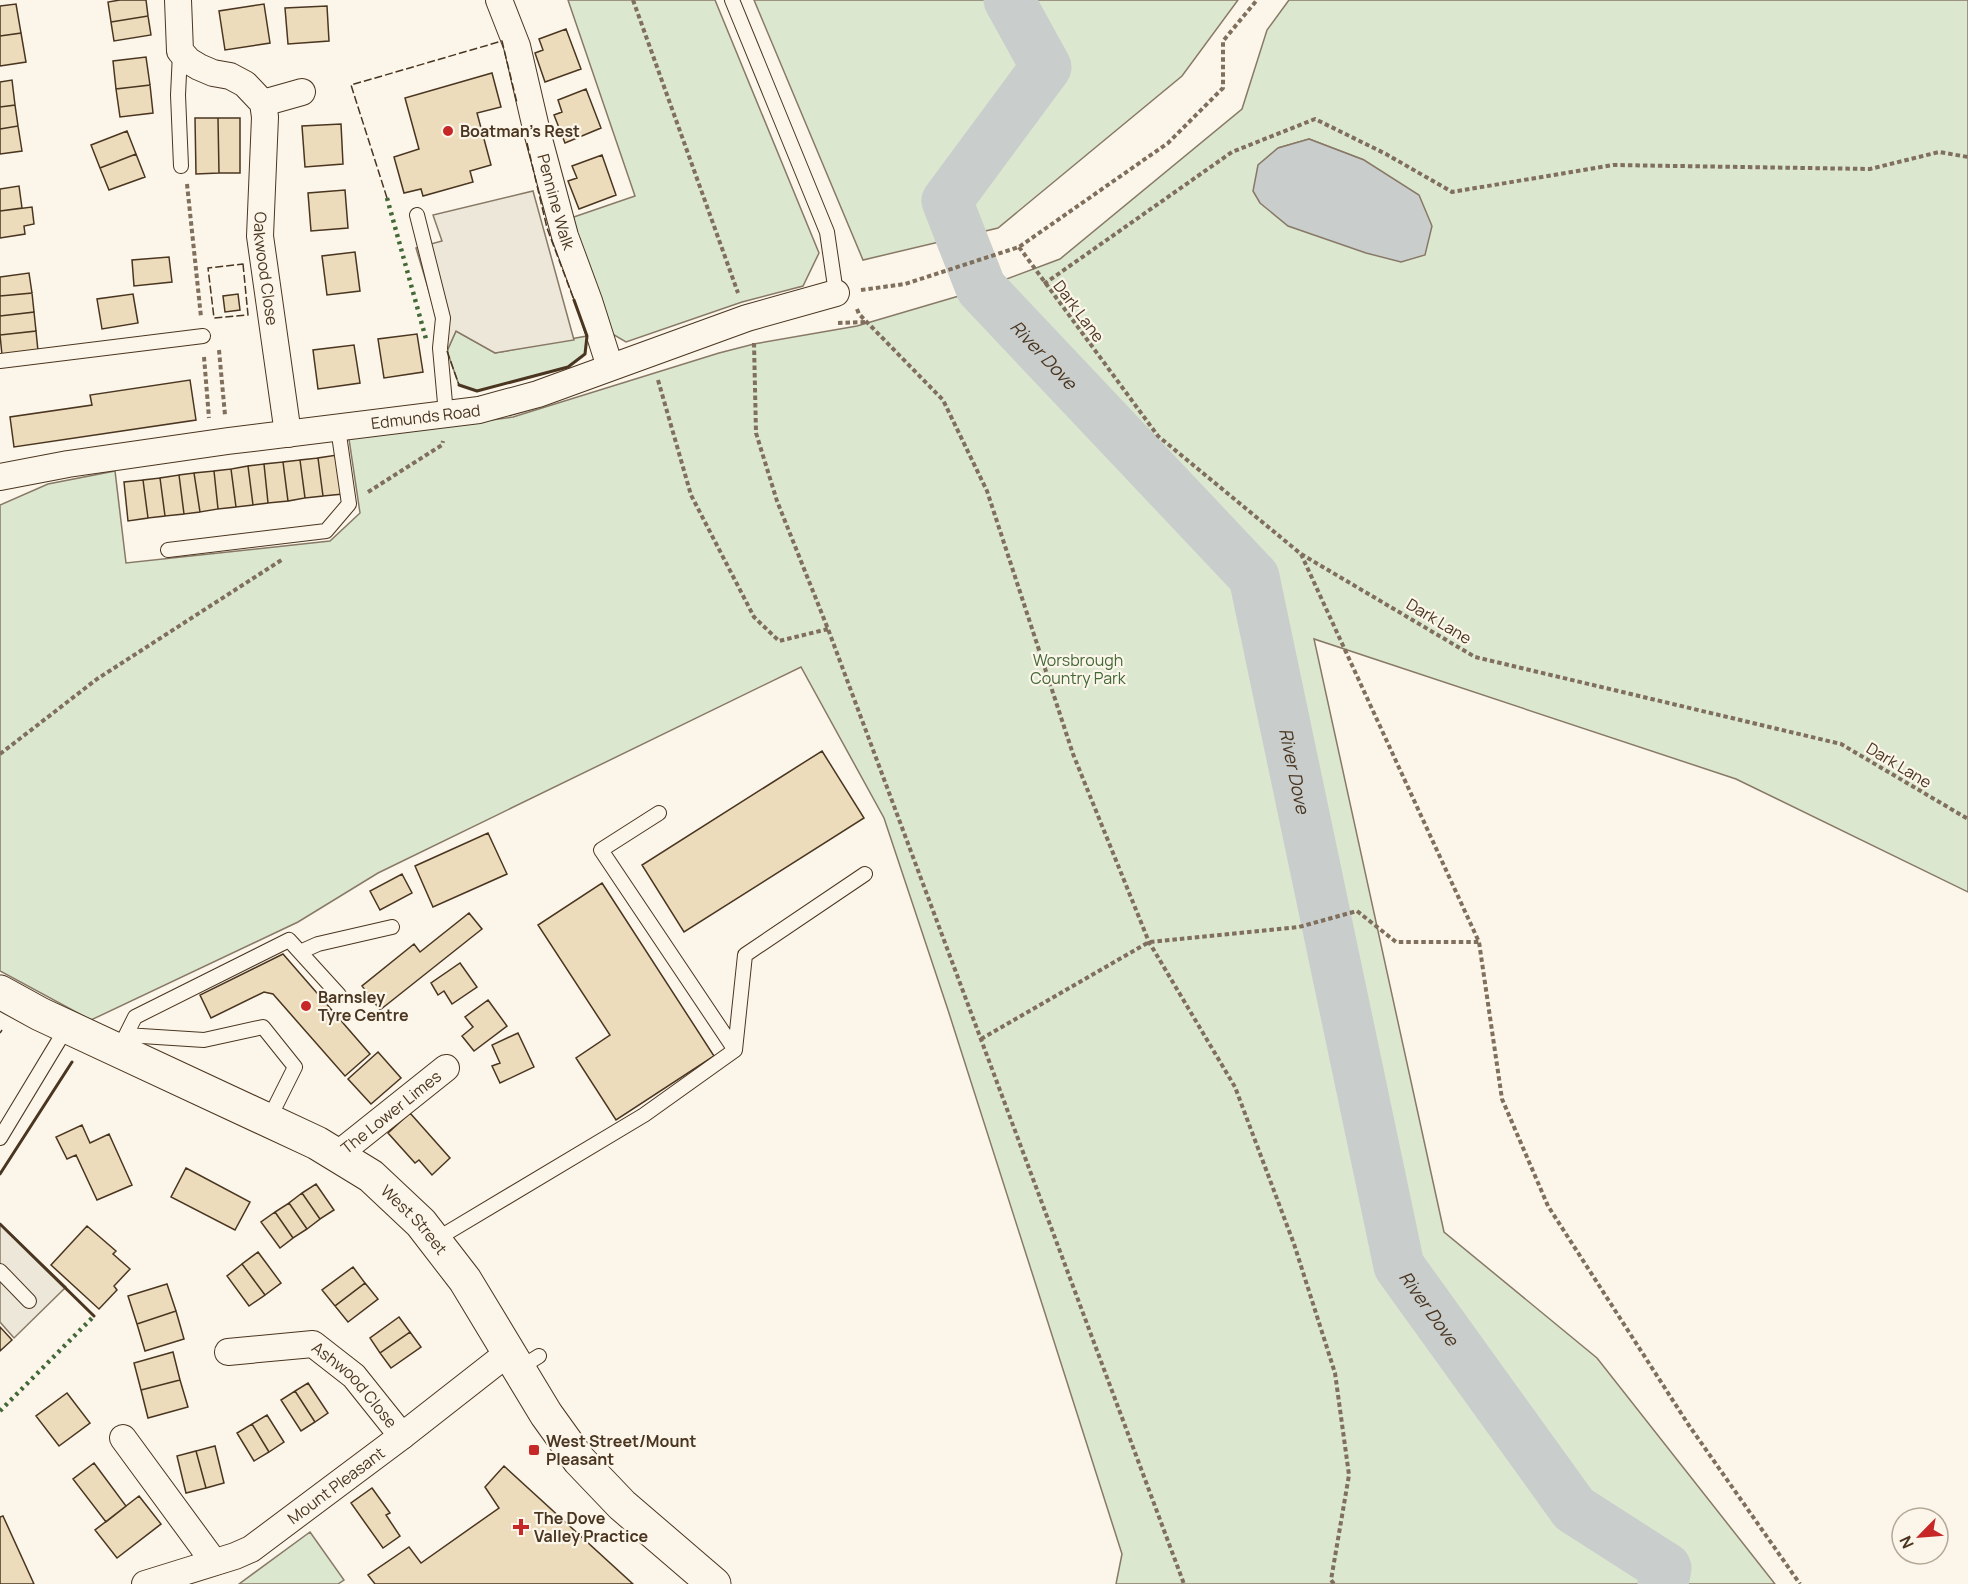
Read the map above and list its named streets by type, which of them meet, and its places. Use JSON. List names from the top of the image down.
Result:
{
  "streets": {
    "main road": ["West Street"],
    "street": [
      "Pennine Walk",
      "Oakwood Close",
      "Edmunds Road",
      "The Lower Limes",
      "Ashwood Close",
      "Mount Pleasant"
    ],
    "path": ["Dark Lane"]
  },
  "crossings": [
    ["Pennine Walk", "Edmunds Road"],
    ["Oakwood Close", "Edmunds Road"],
    ["The Lower Limes", "West Street"],
    ["West Street", "Mount Pleasant"],
    ["Ashwood Close", "Mount Pleasant"]
  ],
  "water": ["River Dove"],
  "parks": ["Worsbrough Country Park"],
  "places": {
    "other": ["Boatman's Rest", "Barnsley Tyre Centre"],
    "transit": ["West Street/Mount Pleasant"],
    "health": ["The Dove Valley Practice"]
  },
  "north": "bottom left"
}
